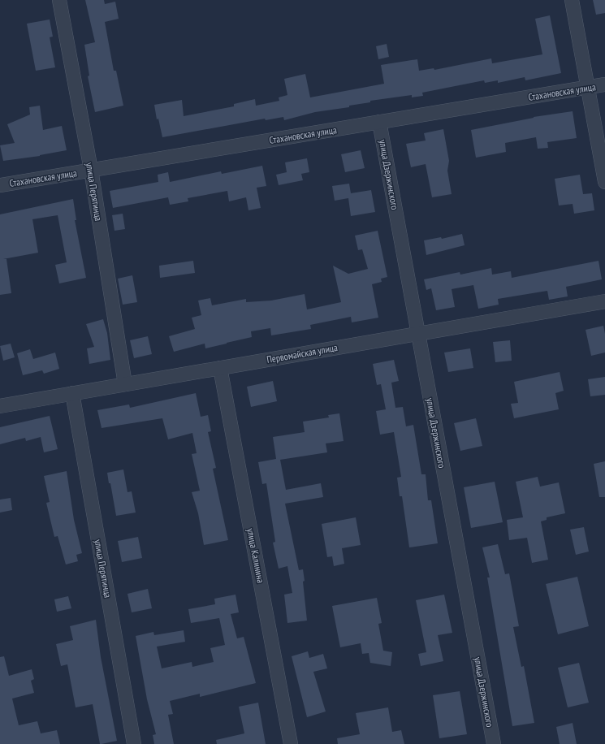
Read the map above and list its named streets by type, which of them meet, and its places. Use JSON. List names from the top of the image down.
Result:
{
  "streets": {
    "street": [
      "Стахановская улица",
      "улица Дзержинского",
      "улица Перятинца",
      "Первомайская улица",
      "улица Калинина"
    ]
  },
  "crossings": [
    ["Стахановская улица", "улица Дзержинского"],
    ["Стахановская улица", "улица Перятинца"],
    ["улица Дзержинского", "Первомайская улица"],
    ["улица Перятинца", "Первомайская улица"],
    ["Первомайская улица", "улица Калинина"]
  ]
}
